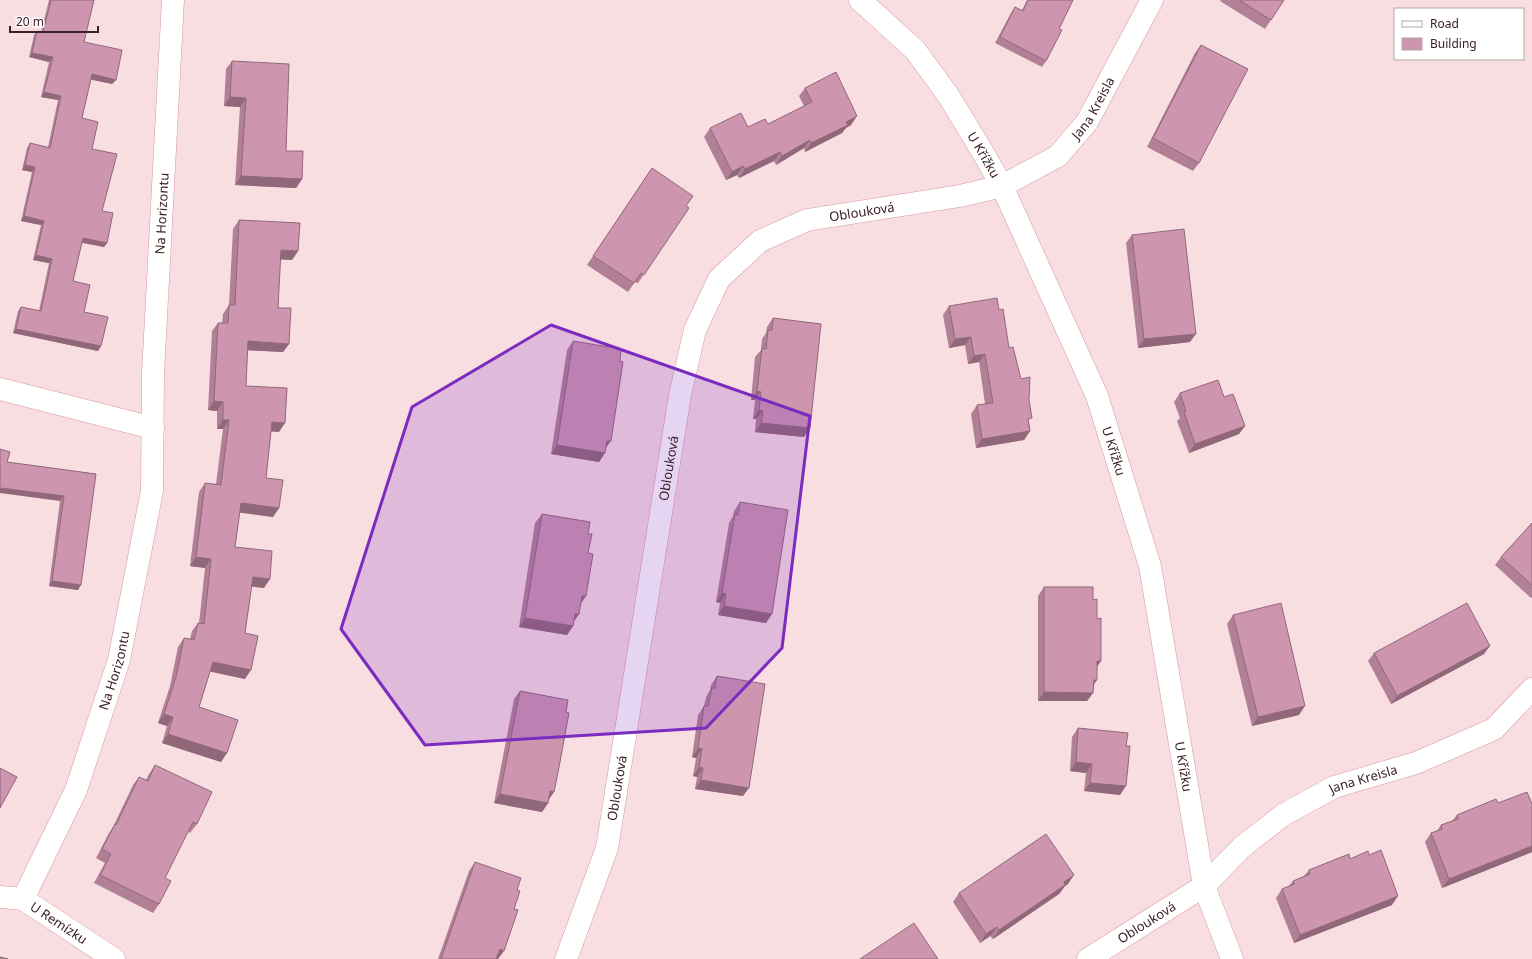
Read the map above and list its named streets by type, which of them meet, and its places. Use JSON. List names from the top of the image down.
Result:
{
  "streets": {
    "street": [
      "Jana Kreisla",
      "U Křížku",
      "Oblouková",
      "Na Horizontu",
      "U Remízku"
    ]
  },
  "crossings": [
    ["Jana Kreisla", "U Křížku"],
    ["Jana Kreisla", "Oblouková"],
    ["U Křížku", "Oblouková"],
    ["Na Horizontu", "U Remízku"]
  ],
  "legend": ["Road", "Building"],
  "scale_bar": "20 m"
}
